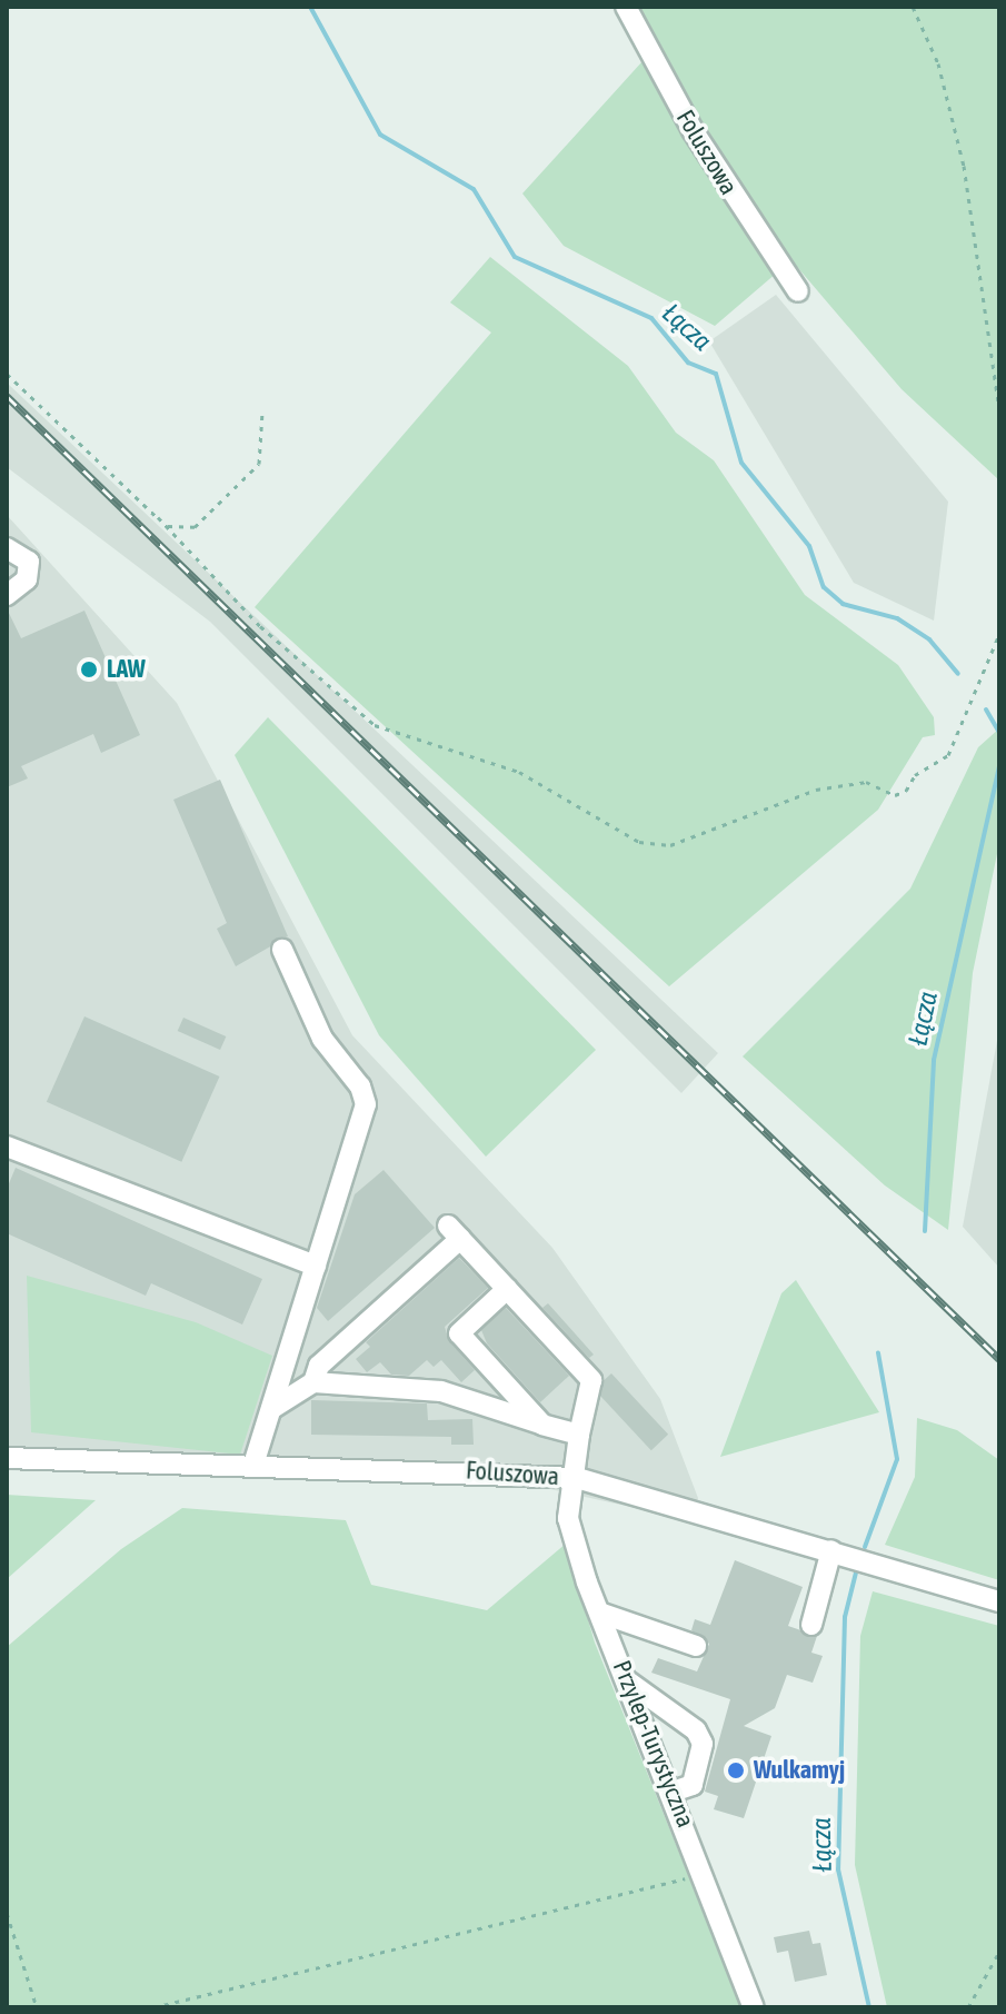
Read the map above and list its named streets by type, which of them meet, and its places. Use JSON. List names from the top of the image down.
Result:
{
  "streets": {
    "street": ["Foluszowa", "Przylep-Turystyczna"]
  },
  "crossings": [
    ["Foluszowa", "Przylep-Turystyczna"]
  ],
  "water": ["Łącza"],
  "places": ["LAW", "Wulkamyj"]
}
